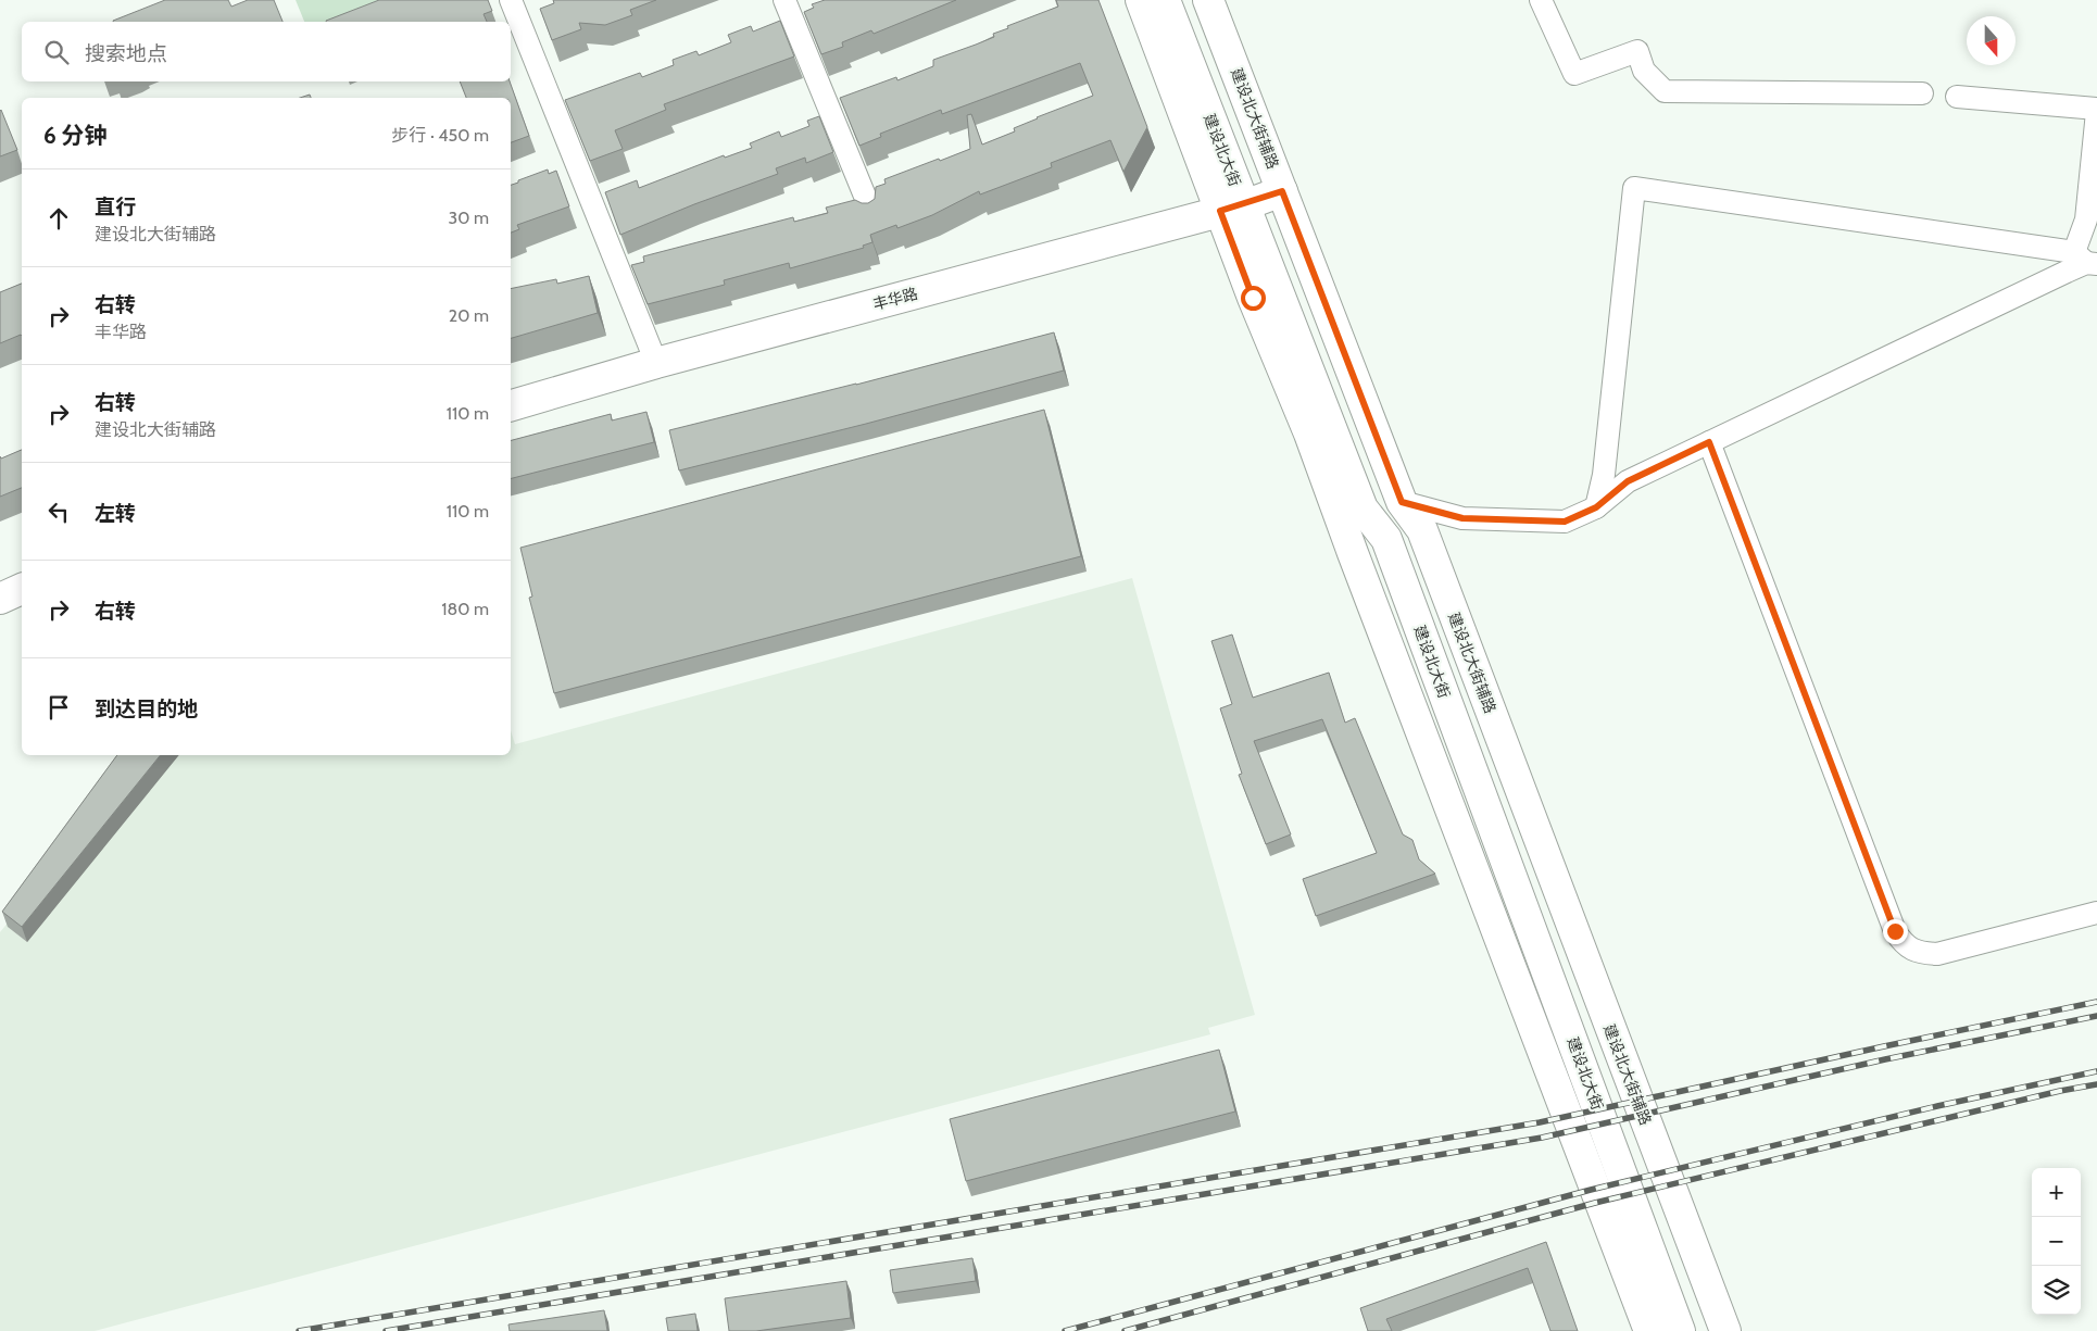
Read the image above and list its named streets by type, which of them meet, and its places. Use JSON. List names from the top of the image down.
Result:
{
  "streets": {
    "street": ["建设北大街辅路", "建设北大街", "丰华路"]
  },
  "crossings": [
    ["建设北大街辅路", "建设北大街"],
    ["建设北大街辅路", "丰华路"],
    ["建设北大街", "丰华路"]
  ],
  "north": "bottom",
  "page": {
    "search": "搜索地点",
    "heading": ["6 分钟", "步行 · 450 m"],
    "list": [
      ["直行", "建设北大街辅路", "30 m"],
      ["右转", "丰华路", "20 m"],
      ["右转", "建设北大街辅路", "110 m"],
      ["左转", "110 m"],
      ["右转", "180 m"],
      "到达目的地"
    ],
    "map_buttons": ["+", "−"]
  }
}
